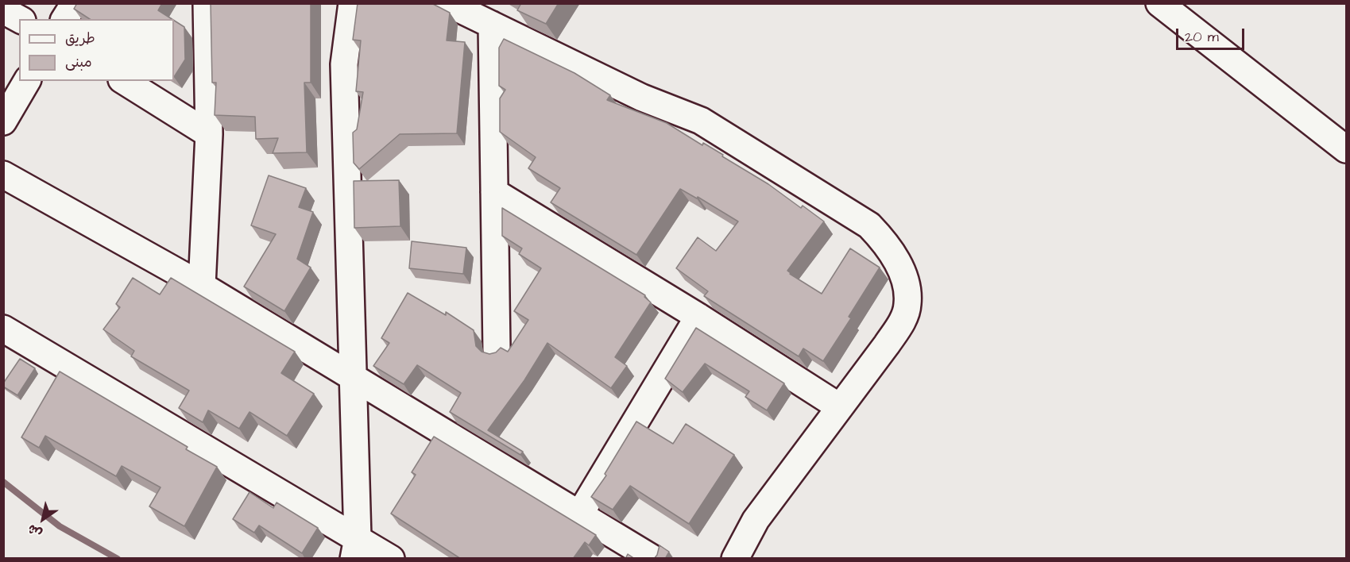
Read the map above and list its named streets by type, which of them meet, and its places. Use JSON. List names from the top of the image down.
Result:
{
  "legend": ["طريق", "مبنى"],
  "scale_bar": "20 m",
  "north": "bottom left"
}
